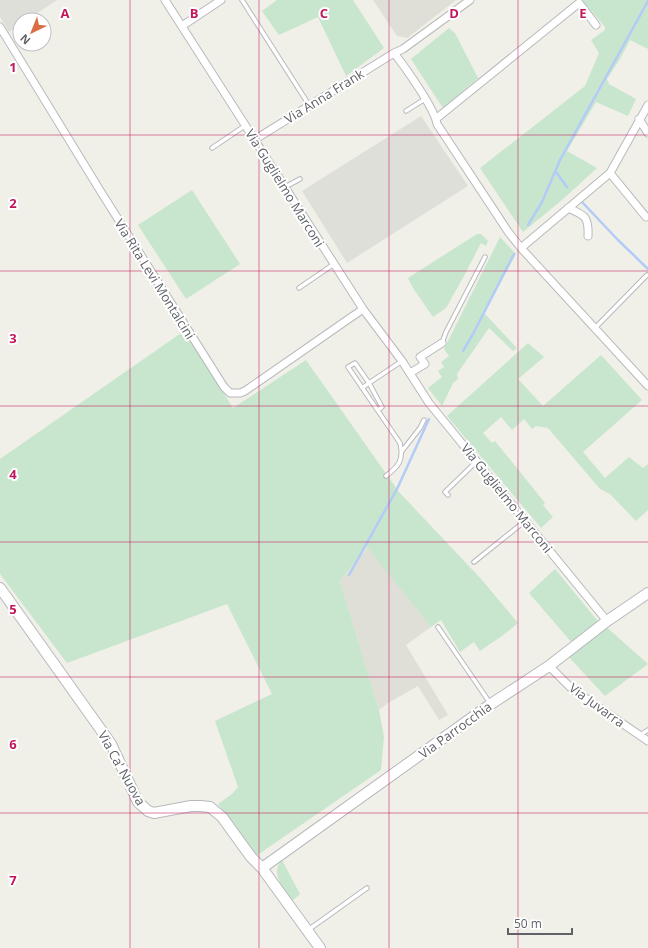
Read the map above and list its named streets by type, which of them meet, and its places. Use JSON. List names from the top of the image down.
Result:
{
  "streets": {
    "street": [
      "Via Anna Frank",
      "Via Guglielmo Marconi",
      "Via Rita Levi Montalcini",
      "Via Juvarra",
      "Via Parrocchia",
      "Via Ca' Nuova"
    ]
  },
  "crossings": [
    ["Via Anna Frank", "Via Guglielmo Marconi"],
    ["Via Guglielmo Marconi", "Via Rita Levi Montalcini"],
    ["Via Guglielmo Marconi", "Via Parrocchia"],
    ["Via Juvarra", "Via Parrocchia"],
    ["Via Parrocchia", "Via Ca' Nuova"]
  ],
  "scale_bar": "50 m",
  "north": "bottom left",
  "grid": {
    "columns": [
      "A",
      "B",
      "C",
      "D",
      "E"
    ],
    "rows": [
      "1",
      "2",
      "3",
      "4",
      "5",
      "6",
      "7"
    ]
  }
}
